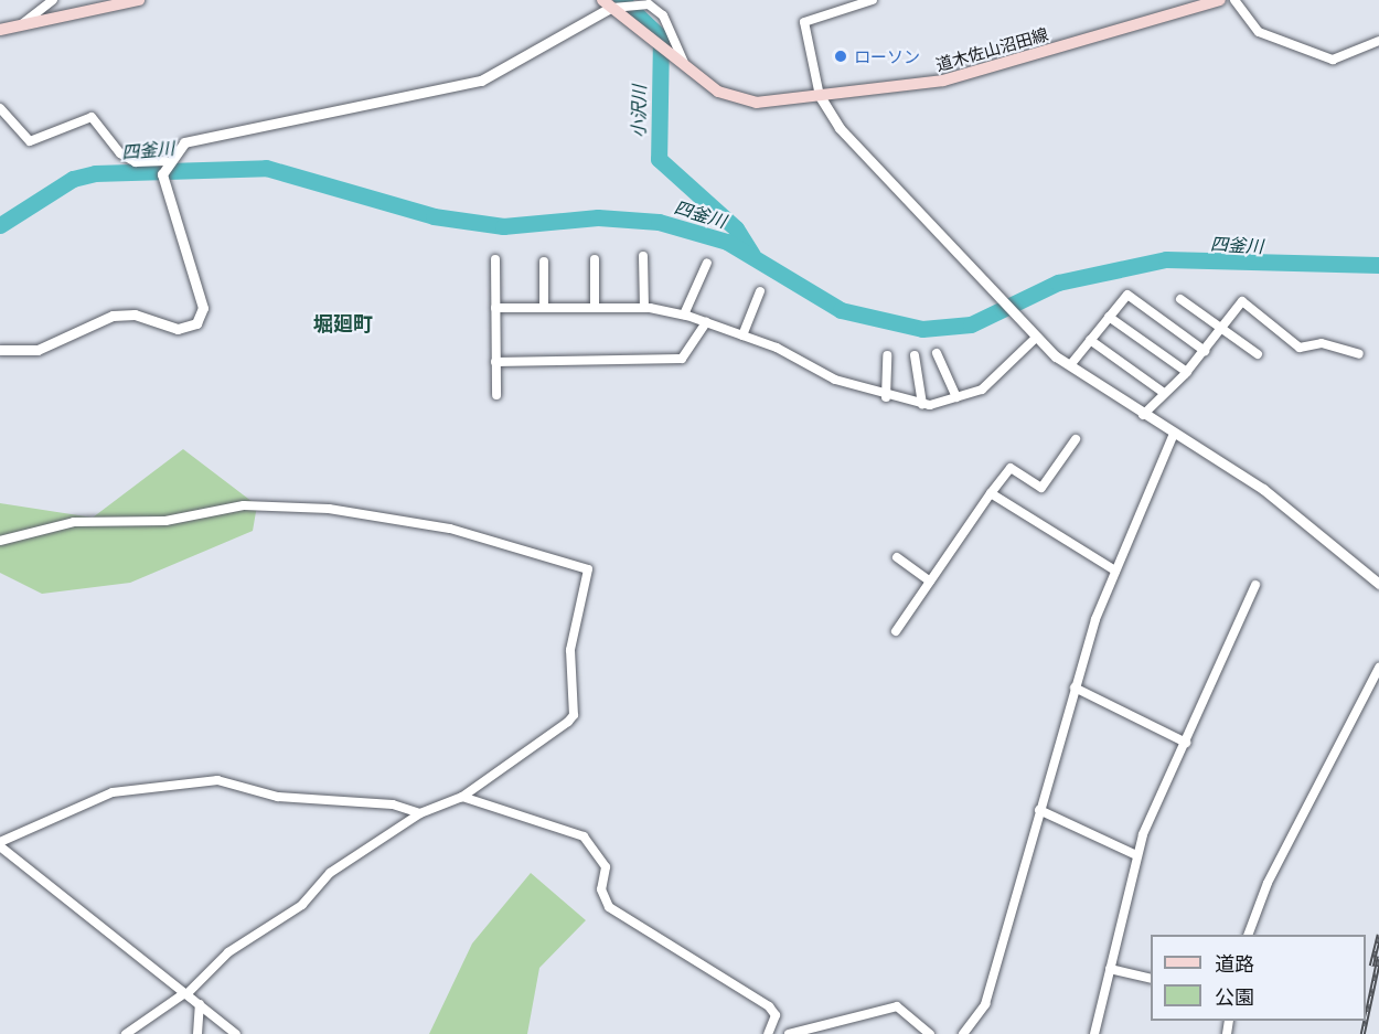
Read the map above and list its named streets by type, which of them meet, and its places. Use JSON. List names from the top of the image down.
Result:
{
  "streets": {
    "main road": ["道木佐山沼田線"]
  },
  "districts": ["堀廻町"],
  "water": ["小沢川", "四釜川"],
  "places": ["ローソン"],
  "legend": ["道路", "公園"]
}
